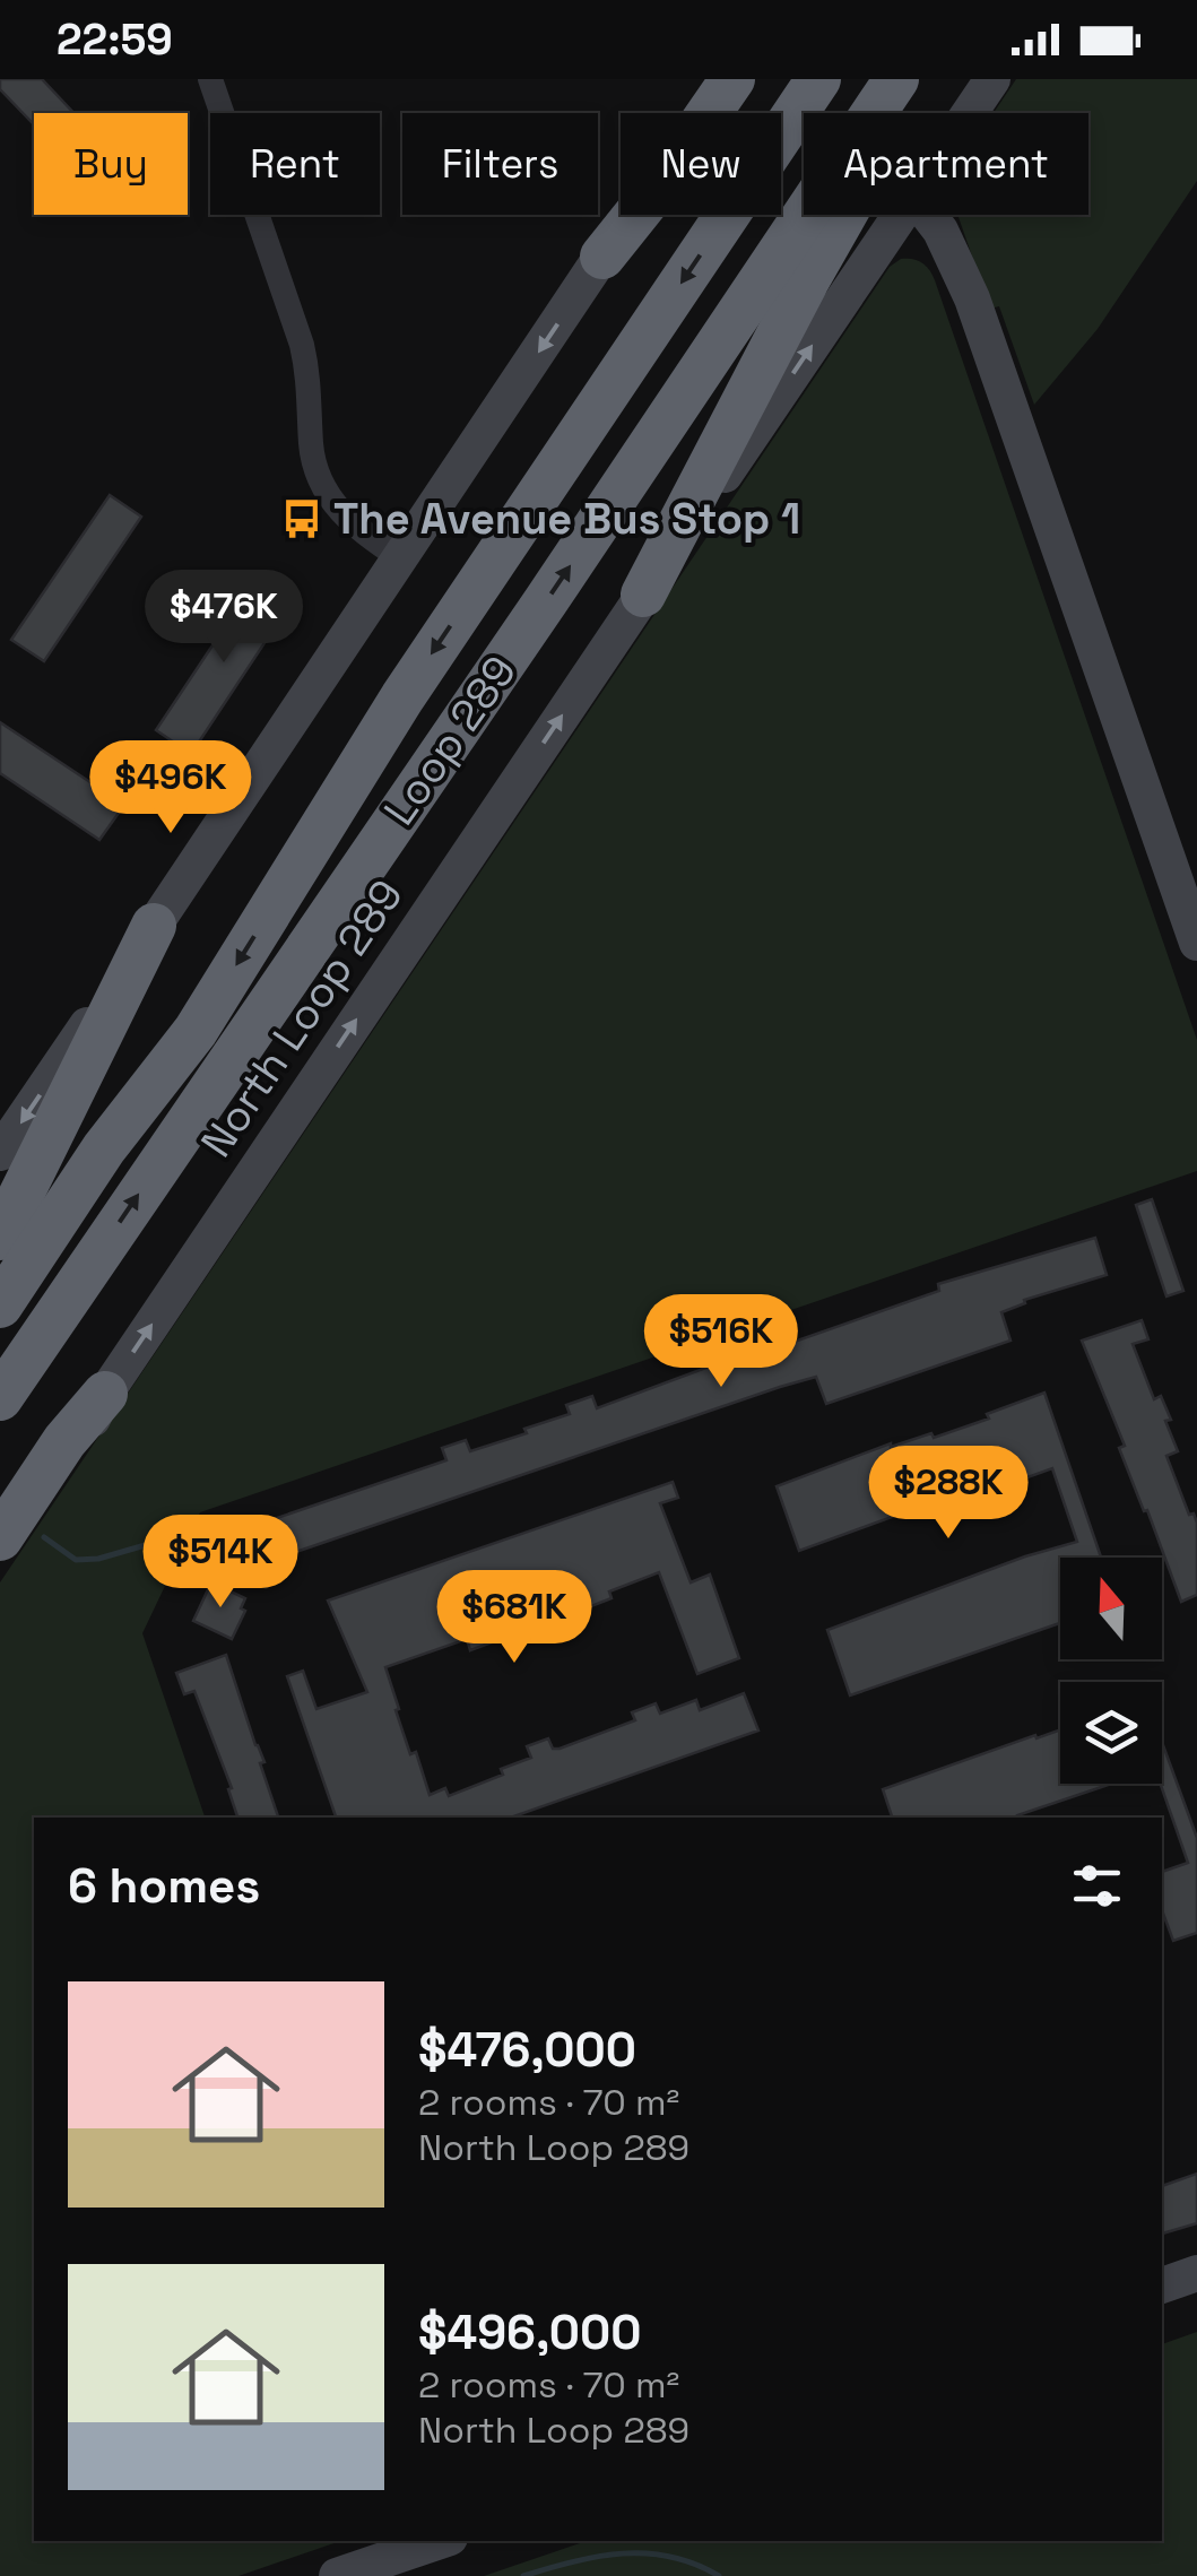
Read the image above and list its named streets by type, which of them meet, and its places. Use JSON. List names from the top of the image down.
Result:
{
  "streets": {
    "highway": ["Loop 289"],
    "main road": ["North Loop 289"]
  },
  "places": {
    "bus stop": ["The Avenue Bus Stop 1"]
  },
  "north": "top",
  "page": {
    "status": "22:59",
    "chip": [
      "Buy",
      "Rent",
      "Filters",
      "New",
      "Apartment"
    ],
    "price": [
      "$476K",
      "$496K",
      "$516K",
      "$288K",
      "$514K",
      "$681K"
    ],
    "heading": "6 homes",
    "list": [
      {
        "name": "$476,000",
        "note": "2 rooms · 70 m² · North Loop 289"
      },
      {
        "name": "$496,000",
        "note": "2 rooms · 70 m² · North Loop 289"
      }
    ]
  }
}
